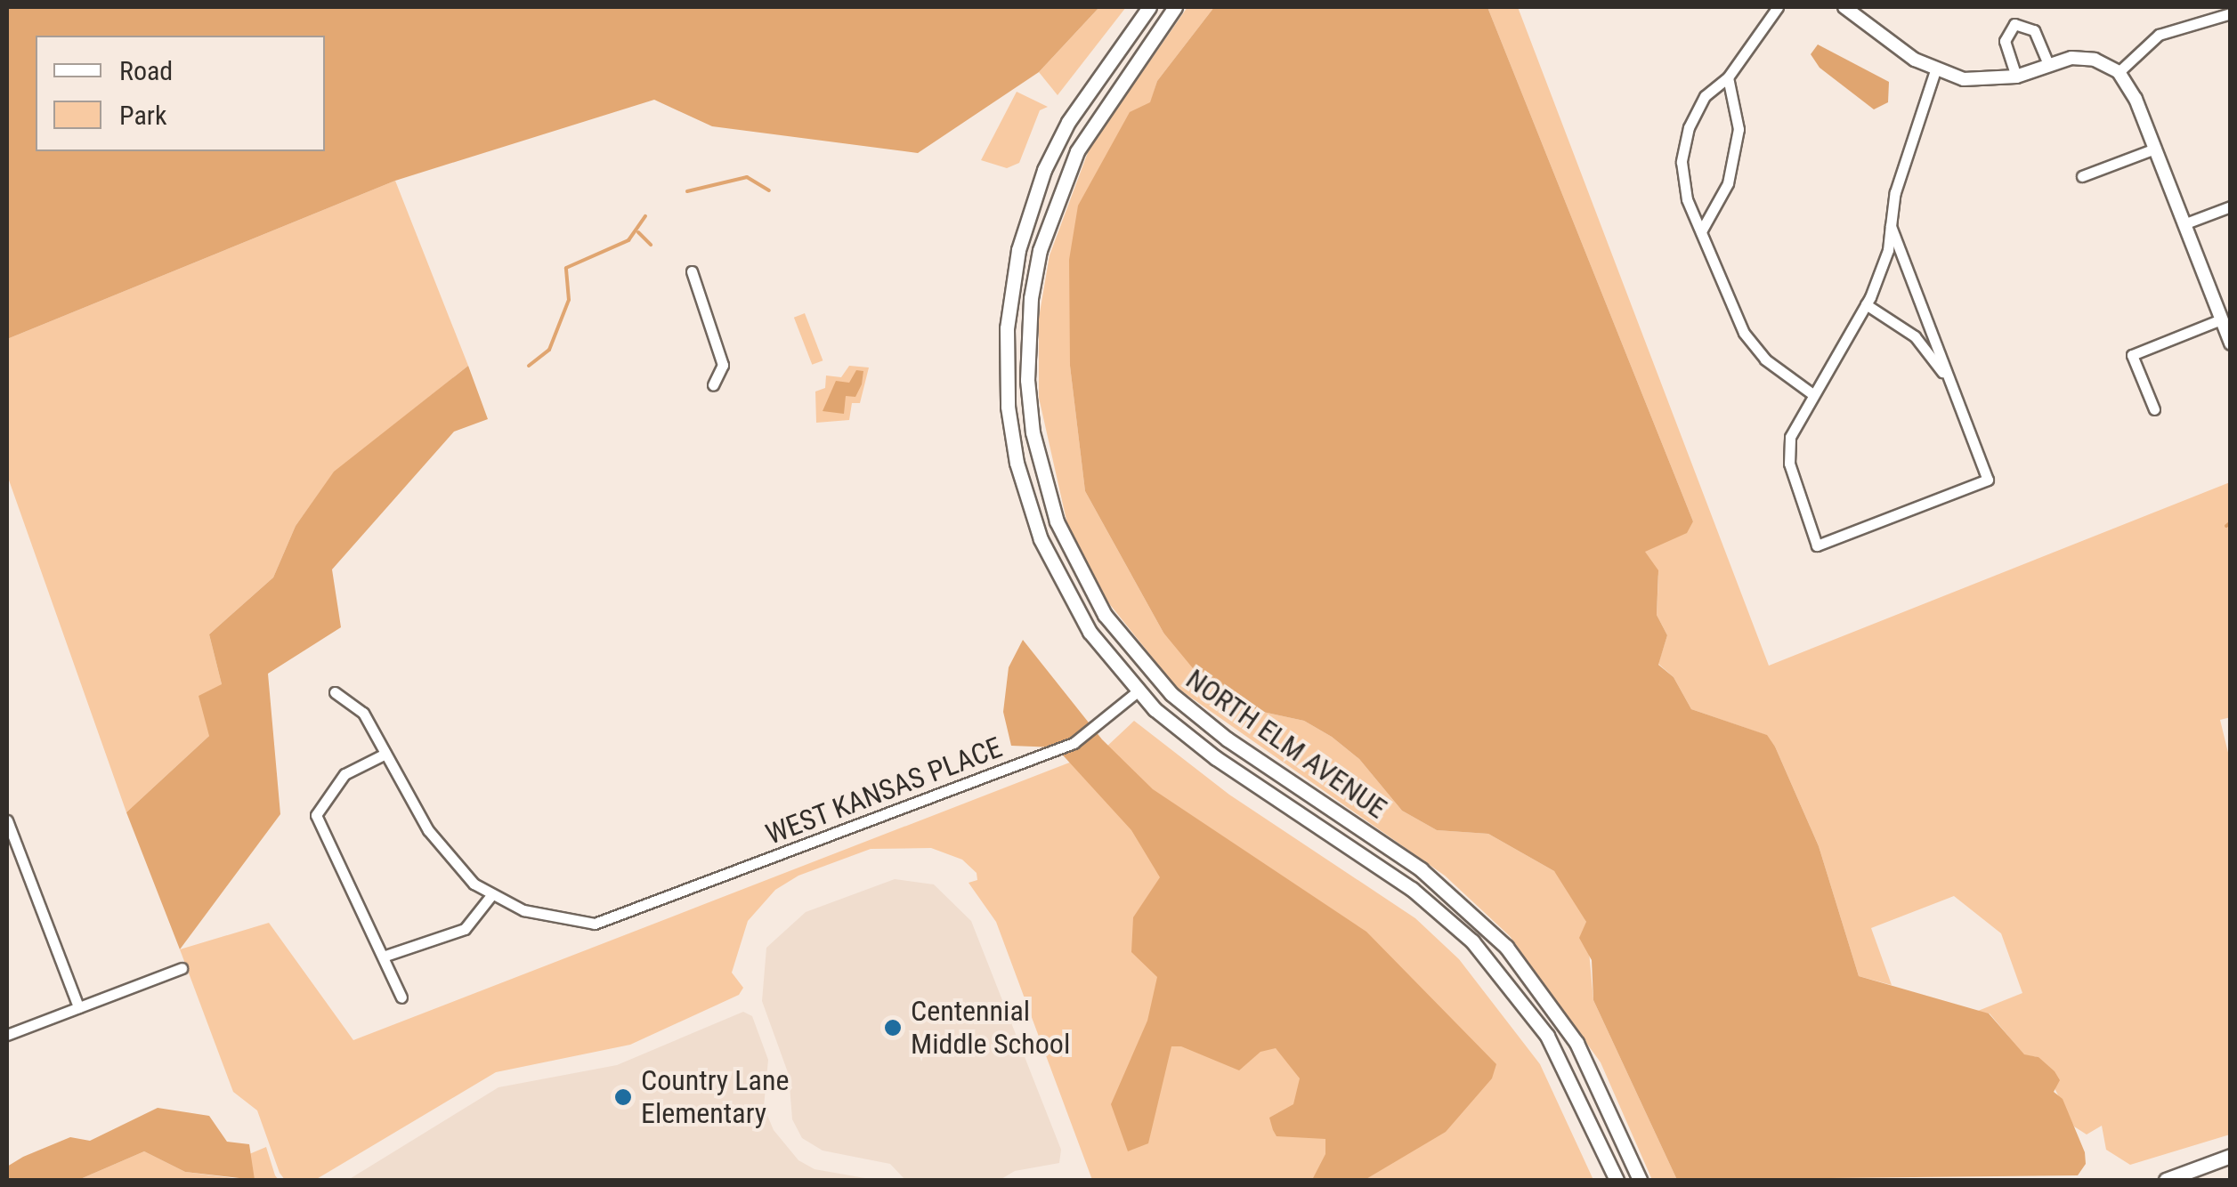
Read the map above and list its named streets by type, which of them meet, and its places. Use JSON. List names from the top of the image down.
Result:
{
  "streets": {
    "main road": ["NORTH ELM AVENUE"],
    "street": ["WEST KANSAS PLACE"]
  },
  "crossings": [
    ["NORTH ELM AVENUE", "WEST KANSAS PLACE"]
  ],
  "places": ["Centennial Middle School", "Country Lane Elementary"],
  "legend": ["Road", "Park"]
}
